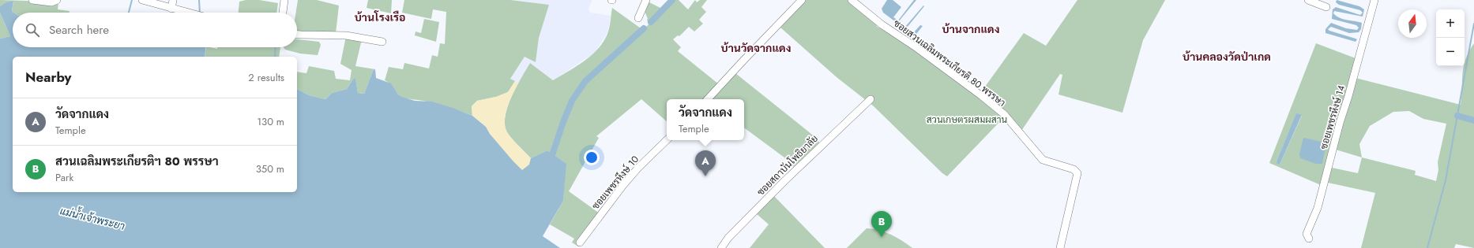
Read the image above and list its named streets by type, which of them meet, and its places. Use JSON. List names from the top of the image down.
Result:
{
  "streets": {
    "street": [
      "ซอยสวนเฉลิมพระเกียรติ 80 พรรษา",
      "ซอยเพชรหึงษ์ 14",
      "ซอยสถาบันโพธิยาลัย",
      "ซอยเพชรหึงษ์ 10"
    ]
  },
  "districts": [
    "บ้านโรงเรือ",
    "บ้านจากแดง",
    "บ้านวัดจากแดง",
    "บ้านคลองวัดป่าเกด"
  ],
  "water": ["แม่น้ำเจ้าพระยา"],
  "parks": ["สวนเกษตรผสมผสาน"],
  "north": "top",
  "page": {
    "map_buttons": ["+", "−"],
    "search": "Search here",
    "heading": ["Nearby", "2 results"],
    "list": [
      {
        "mark": "A",
        "name": "วัดจากแดง",
        "note": "Temple",
        "value": "130 m"
      },
      {
        "mark": "B",
        "name": "สวนเฉลิมพระเกียรติฯ 80 พรรษา",
        "note": "Park",
        "value": "350 m"
      }
    ],
    "popup": ["วัดจากแดง", "Temple"],
    "pins": ["A", "B"]
  }
}
